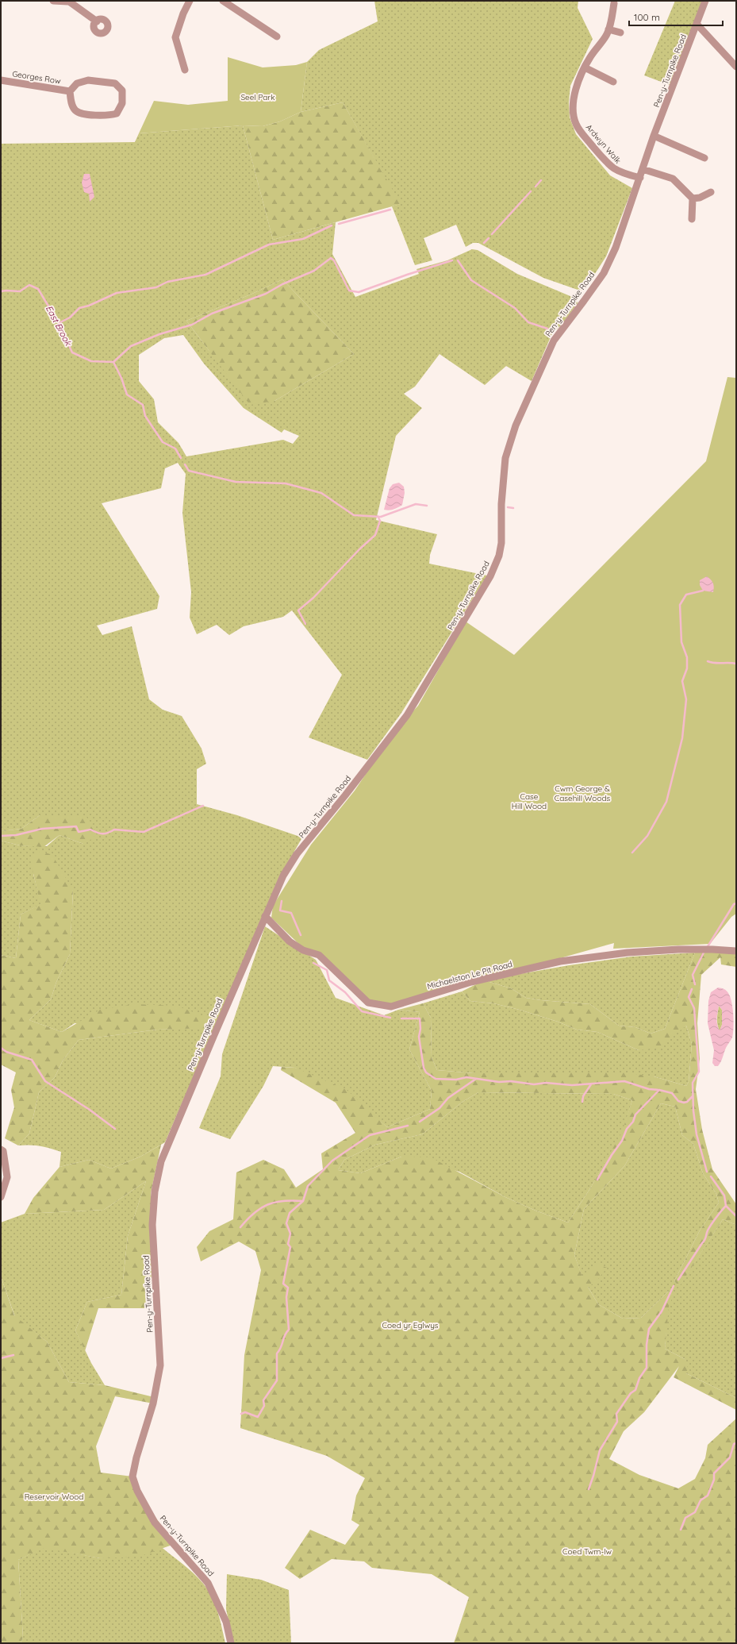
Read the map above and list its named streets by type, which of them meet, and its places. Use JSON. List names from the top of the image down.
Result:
{
  "streets": {
    "street": [
      "Pen-y-Turnpike Road",
      "Georges Row",
      "Ardwyn Walk",
      "Michaelston Le Pit Road"
    ]
  },
  "crossings": [
    ["Pen-y-Turnpike Road", "Ardwyn Walk"],
    ["Pen-y-Turnpike Road", "Michaelston Le Pit Road"]
  ],
  "water": ["East Brook"],
  "parks": [
    "Seel Park",
    "Cwm George & Casehill Woods",
    "Case Hill Wood",
    "Coed yr Eglwys",
    "Reservoir Wood",
    "Coed Twm-lw"
  ],
  "scale_bar": "100 m"
}
